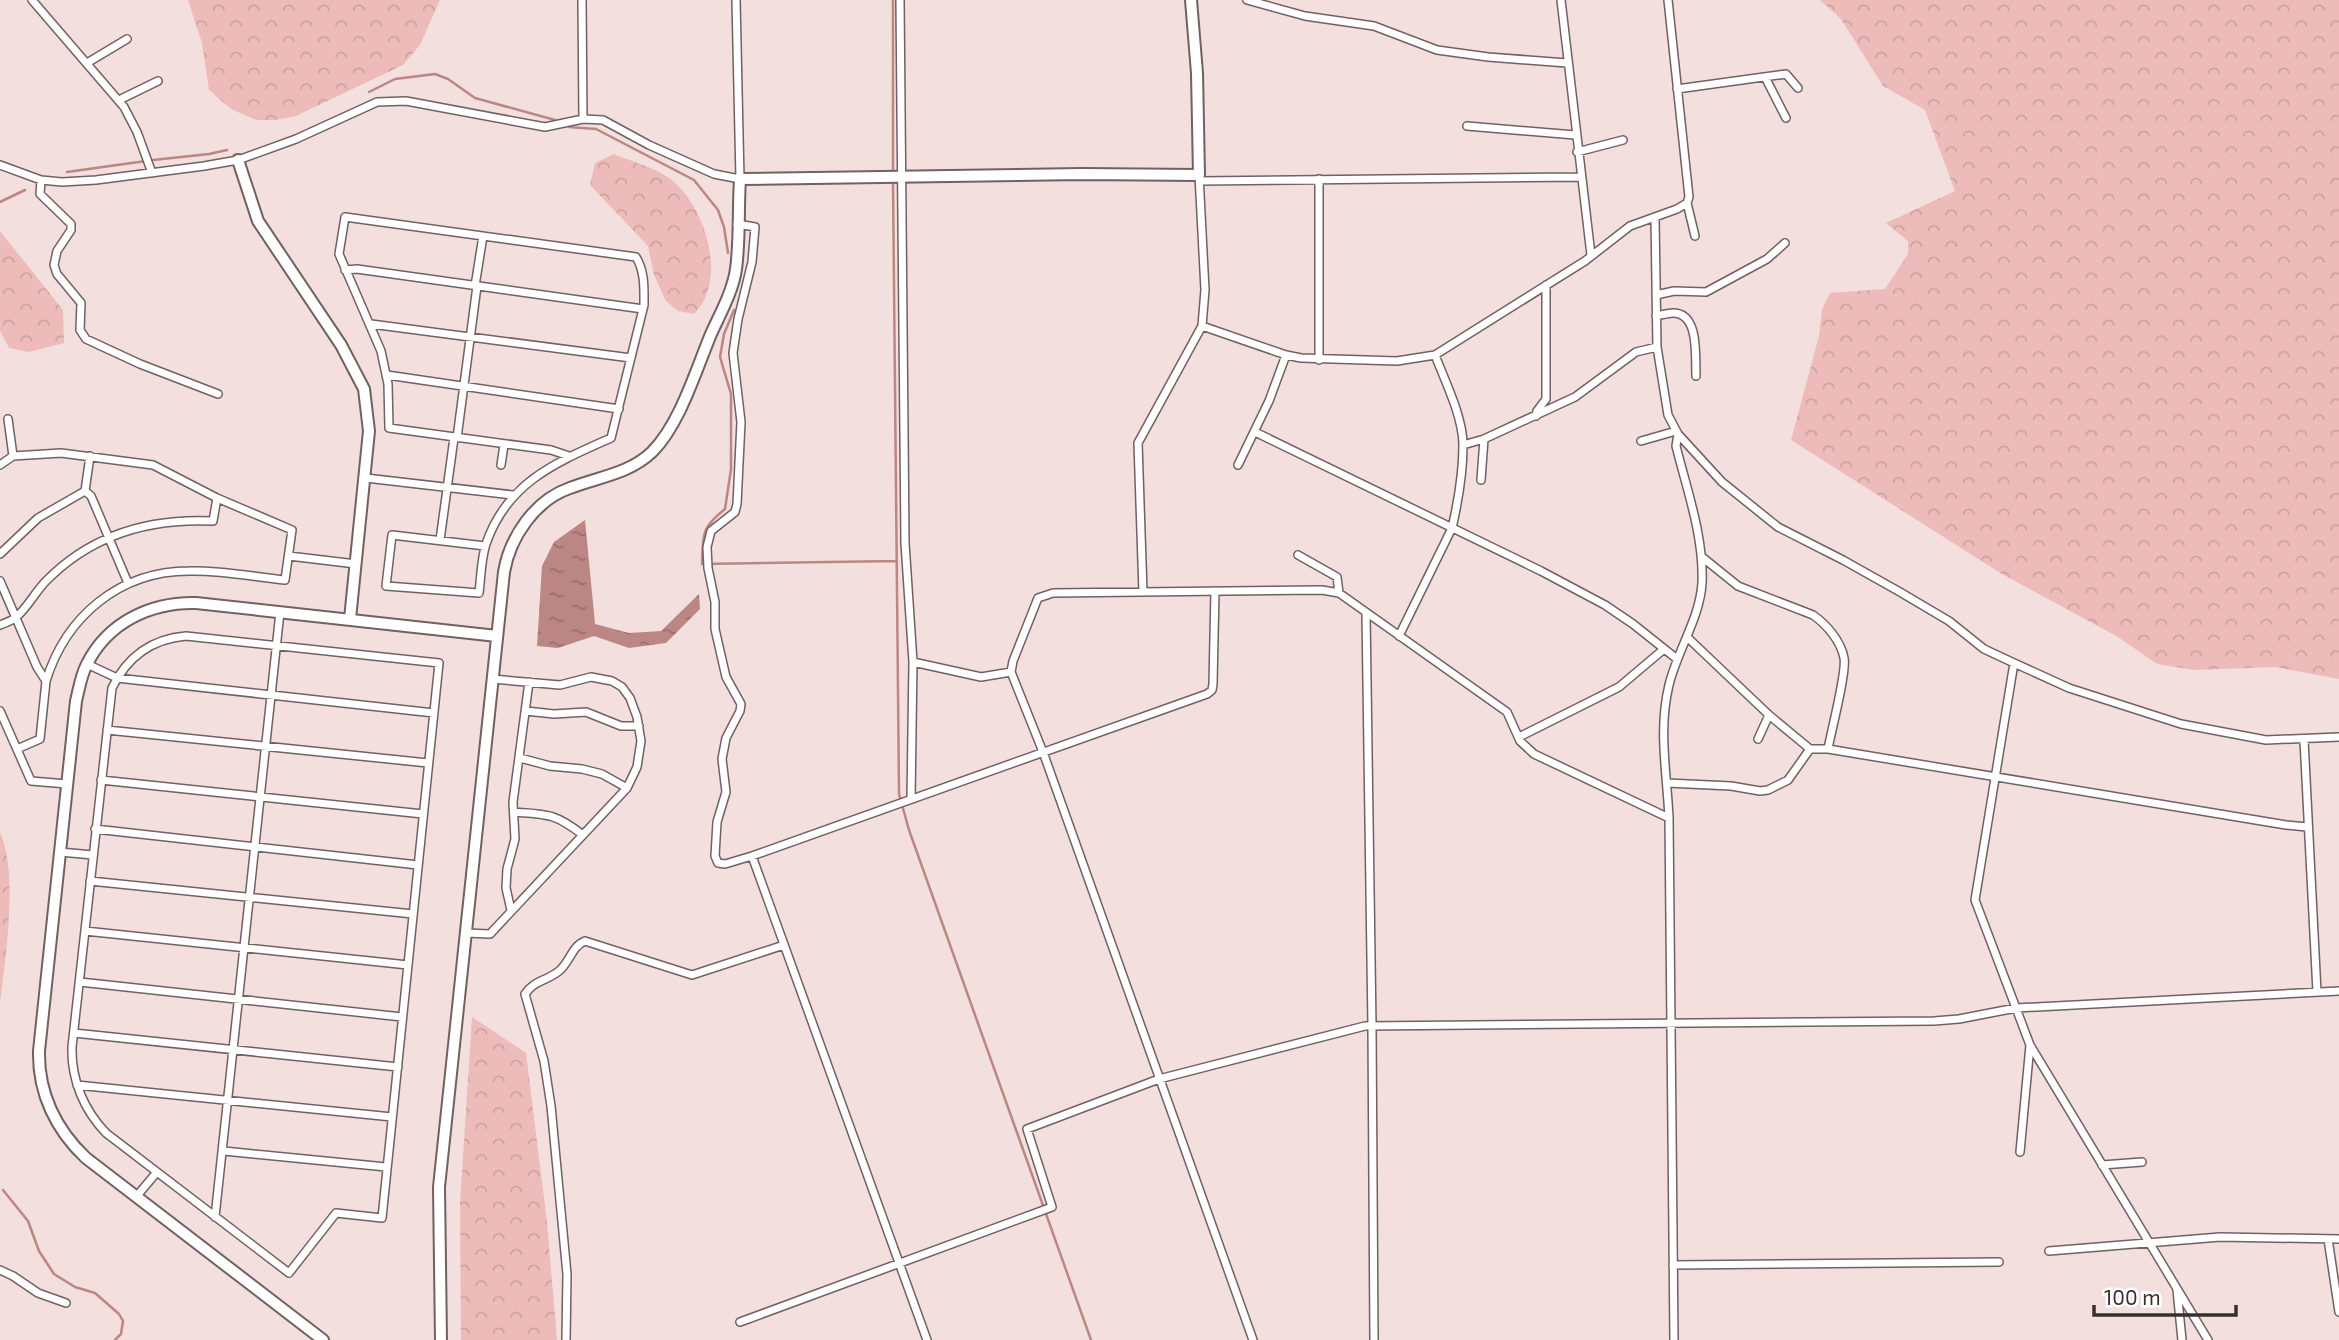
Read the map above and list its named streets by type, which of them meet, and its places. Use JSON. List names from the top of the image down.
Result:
{
  "scale_bar": "100 m"
}
